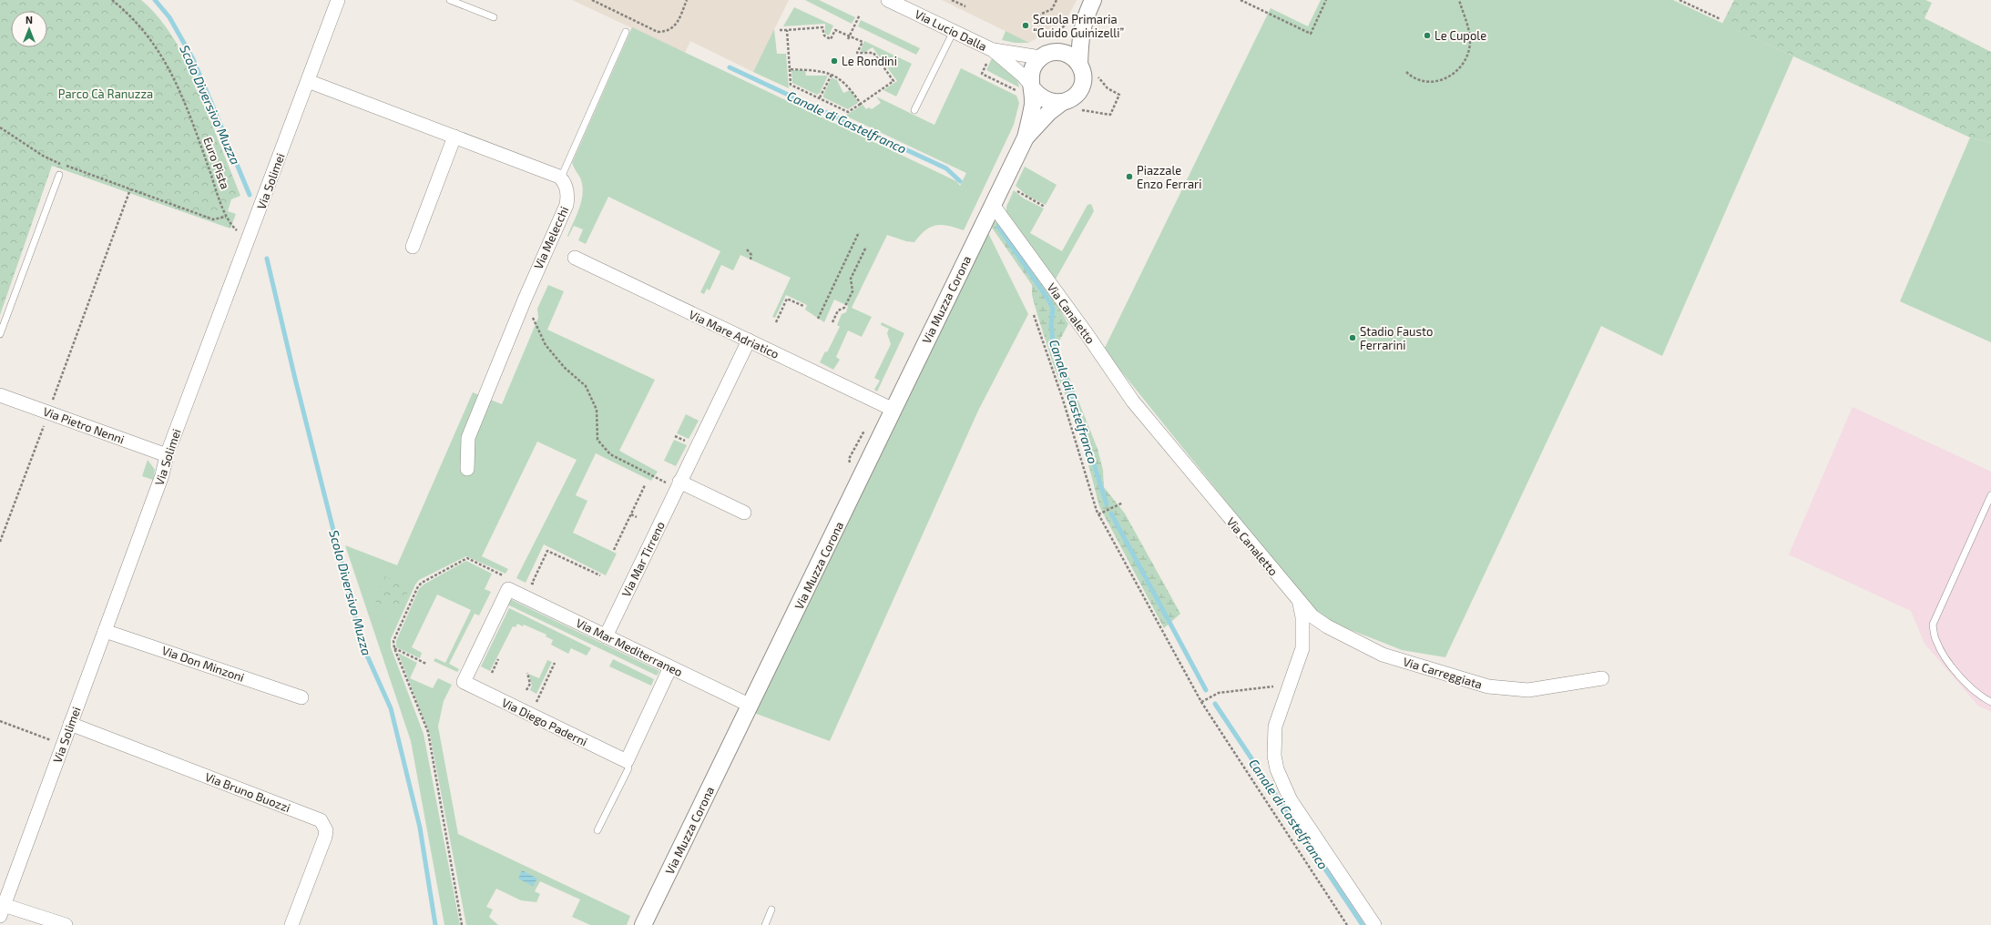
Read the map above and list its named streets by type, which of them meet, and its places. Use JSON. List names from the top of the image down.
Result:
{
  "streets": {
    "street": [
      "Via Lucio Dalla",
      "Via Solimei",
      "Via Melecchi",
      "Via Muzza Corona",
      "Via Canaletto",
      "Via Mare Adriatico",
      "Via Pietro Nenni",
      "Via Mar Tirreno",
      "Via Mar Mediterraneo",
      "Via Don Minzoni",
      "Via Carreggiata",
      "Via Diego Paderni",
      "Via Bruno Buozzi"
    ],
    "path": ["Euro Pista"]
  },
  "crossings": [
    ["Euro Pista", "Via Solimei"],
    ["Via Solimei", "Via Pietro Nenni"],
    ["Via Solimei", "Via Don Minzoni"],
    ["Via Solimei", "Via Bruno Buozzi"],
    ["Via Muzza Corona", "Via Canaletto"],
    ["Via Muzza Corona", "Via Mare Adriatico"],
    ["Via Muzza Corona", "Via Mar Mediterraneo"],
    ["Via Canaletto", "Via Carreggiata"],
    ["Via Mare Adriatico", "Via Mar Tirreno"],
    ["Via Mar Tirreno", "Via Mar Mediterraneo"],
    ["Via Mar Mediterraneo", "Via Diego Paderni"]
  ],
  "water": ["Scolo Diversivo Muzza", "Canale di Castelfranco"],
  "parks": ["Parco Cà Ranuzza"],
  "places": [
    "Scuola Primaria “Guido Guinizelli”",
    "Le Cupole",
    "Le Rondini",
    "Piazzale Enzo Ferrari",
    "Stadio Fausto Ferrarini"
  ],
  "north": "top"
}
